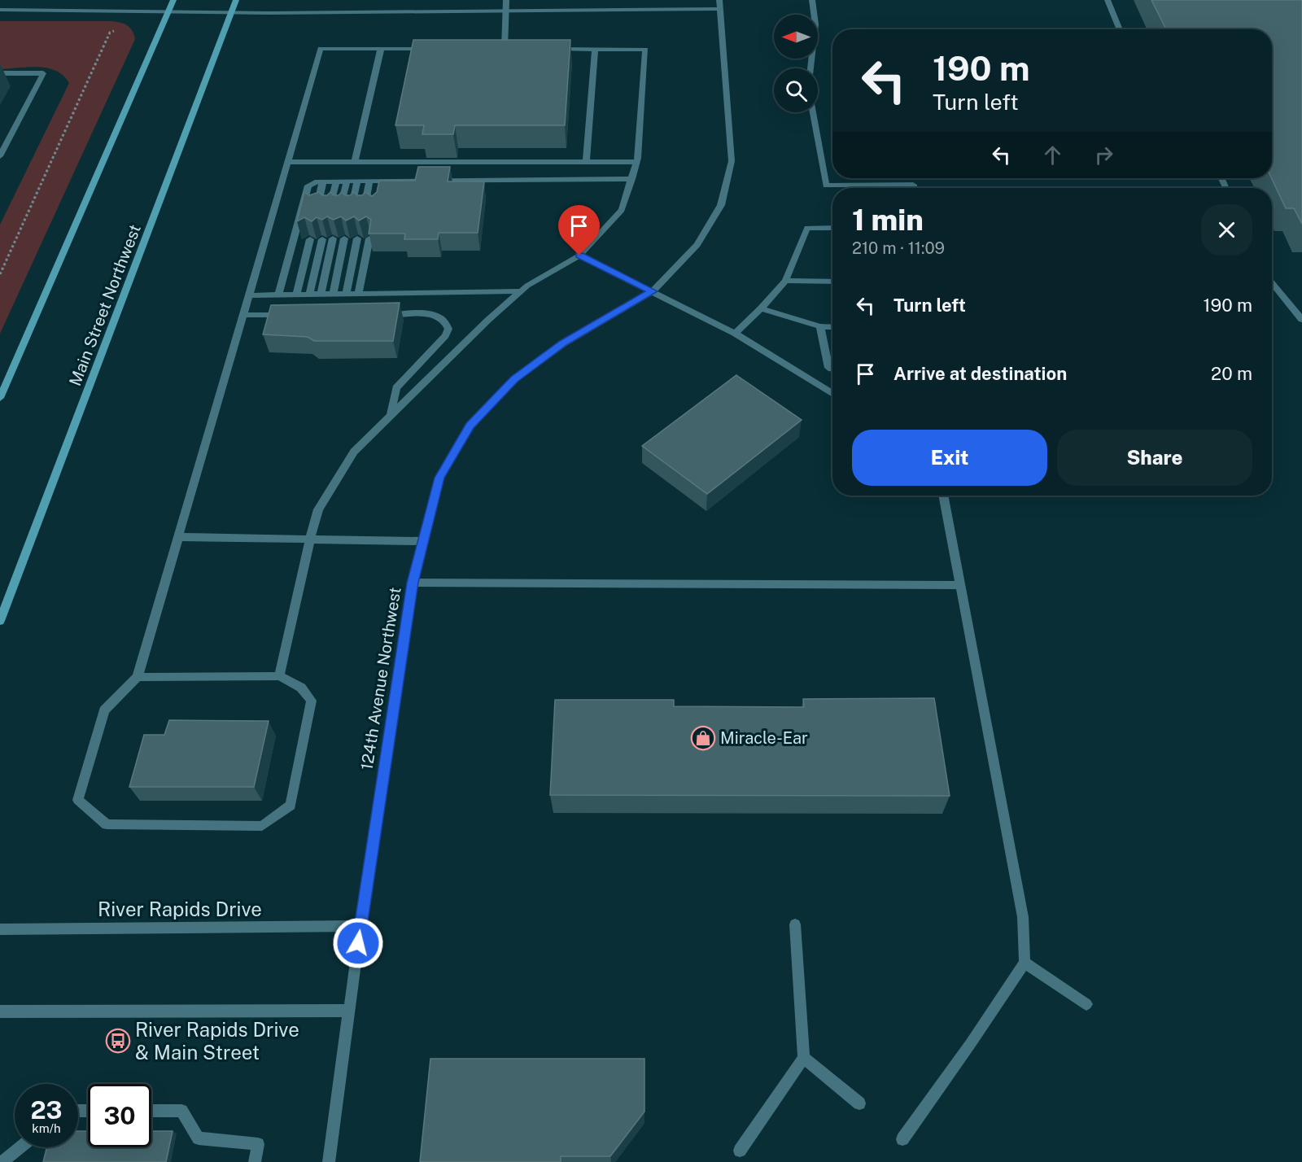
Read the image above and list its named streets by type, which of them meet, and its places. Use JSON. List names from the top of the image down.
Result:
{
  "streets": {
    "main road": ["Main Street Northwest"],
    "street": ["124th Avenue Northwest", "River Rapids Drive"]
  },
  "crossings": [
    ["124th Avenue Northwest", "River Rapids Drive"]
  ],
  "places": {
    "shop": ["Miracle-Ear"],
    "bus stop": ["River Rapids Drive & Main Street"]
  },
  "north": "left",
  "page": {
    "turn": ["190 m", "Turn left"],
    "heading": ["1 min", "210 m · 11:09"],
    "list": [
      {
        "name": "Turn left",
        "value": "190 m"
      },
      {
        "name": "Arrive at destination",
        "value": "20 m"
      }
    ],
    "buttons": ["Exit", "Share"],
    "speed": "23 km/h",
    "limit": "30"
  }
}
